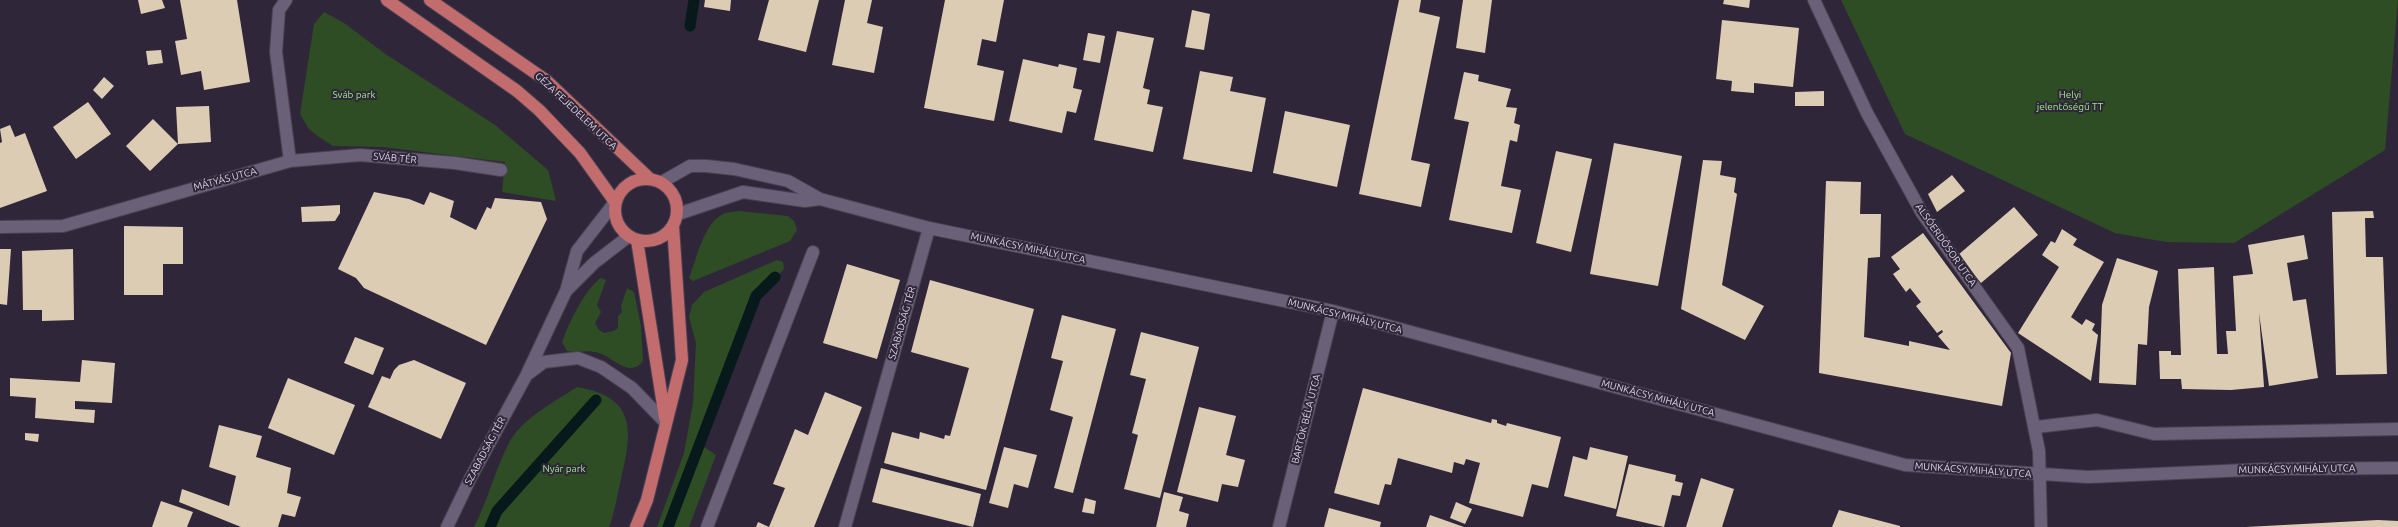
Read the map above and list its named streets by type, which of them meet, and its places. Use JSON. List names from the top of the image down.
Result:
{
  "streets": {
    "main road": ["GÉZA FEJEDELEM UTCA", "SZABADSÁG TÉR"],
    "street": [
      "SVÁB TÉR",
      "MÁTYÁS UTCA",
      "ALSÓERDŐSOR UTCA",
      "MUNKÁCSY MIHÁLY UTCA",
      "BARTÓK BÉLA UTCA"
    ]
  },
  "crossings": [
    ["GÉZA FEJEDELEM UTCA", "SZABADSÁG TÉR"],
    ["SVÁB TÉR", "MÁTYÁS UTCA"],
    ["ALSÓERDŐSOR UTCA", "MUNKÁCSY MIHÁLY UTCA"],
    ["MUNKÁCSY MIHÁLY UTCA", "SZABADSÁG TÉR"],
    ["MUNKÁCSY MIHÁLY UTCA", "BARTÓK BÉLA UTCA"]
  ],
  "parks": ["Sváb park", "Helyi jelentőségű TT", "Nyár park"]
}
